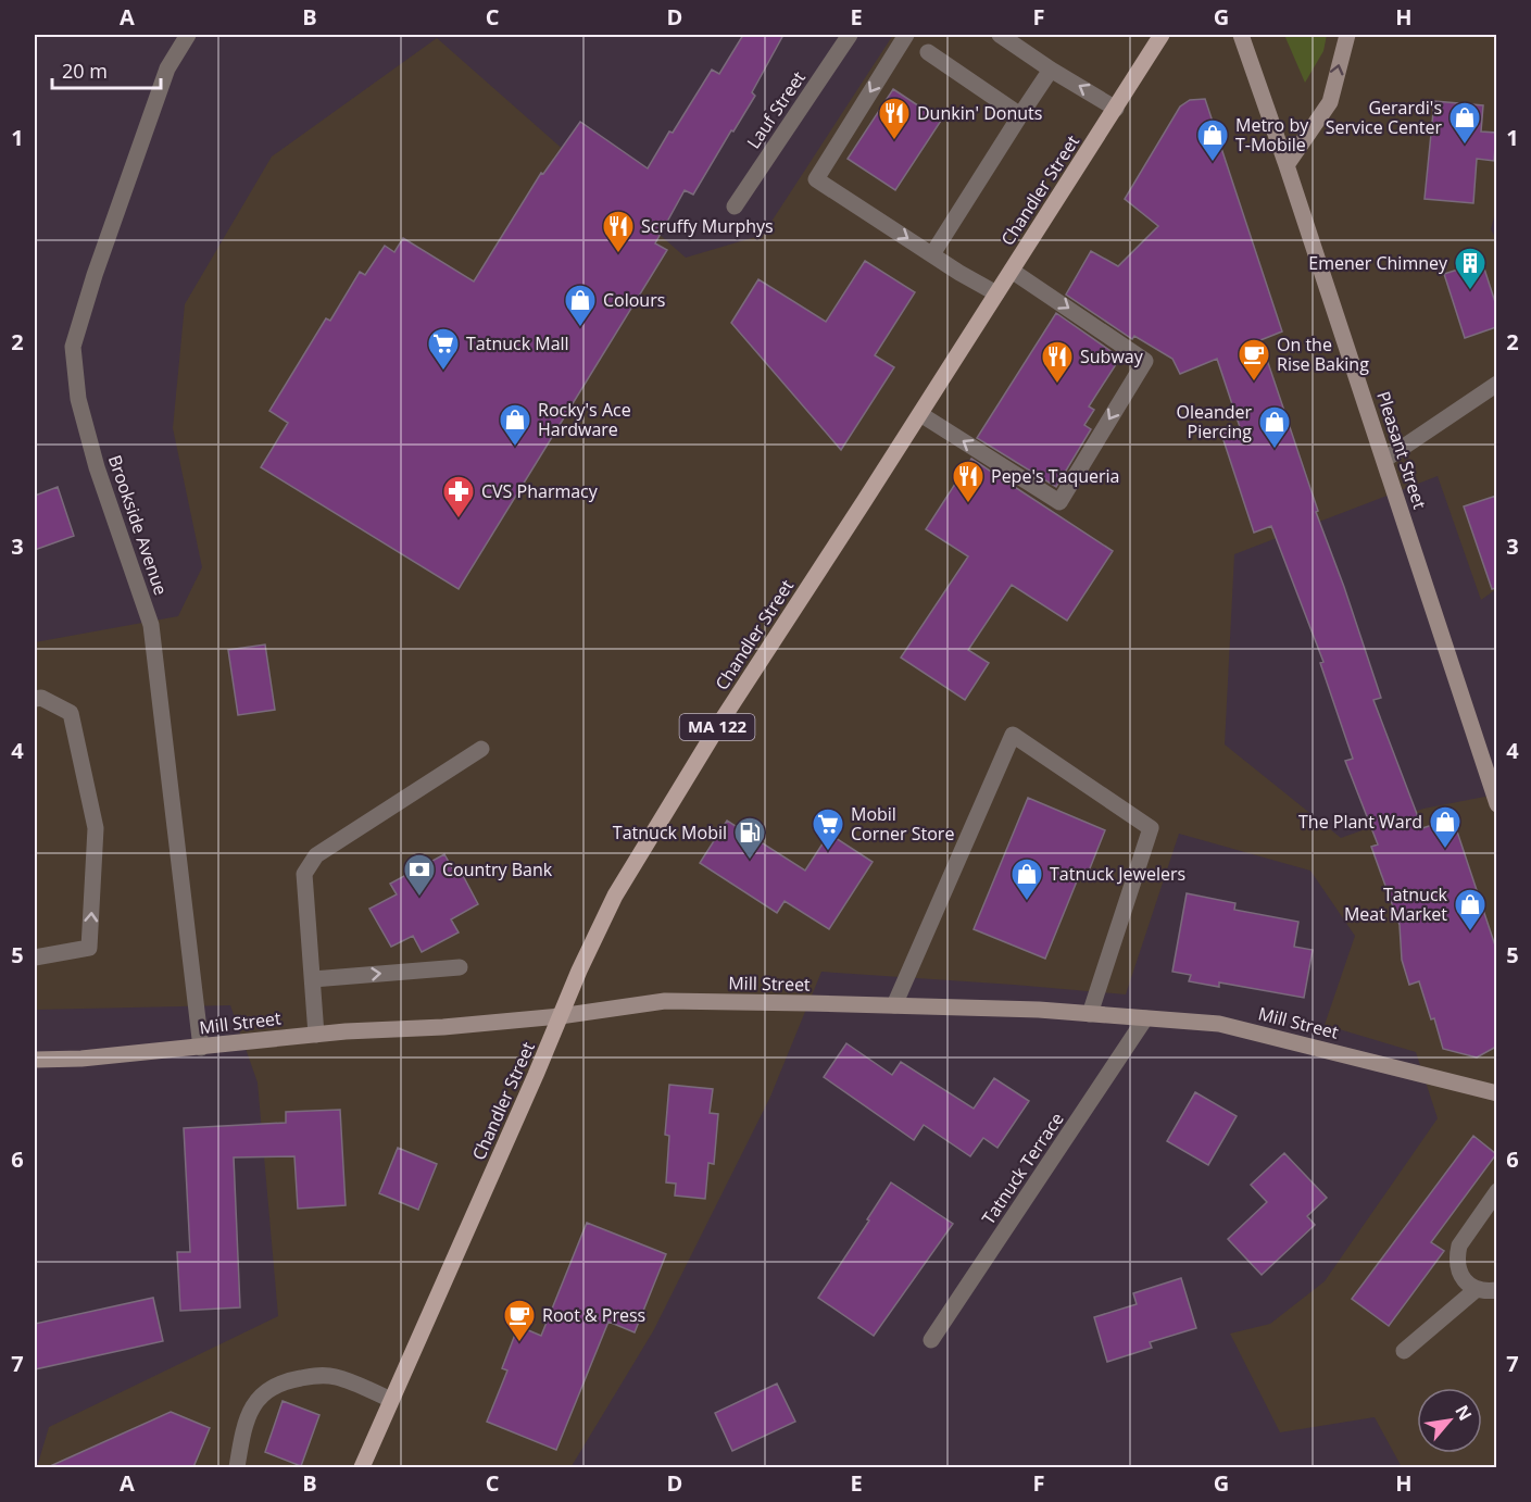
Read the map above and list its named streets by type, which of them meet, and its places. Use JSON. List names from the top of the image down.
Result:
{
  "streets": {
    "main road": [
      "Chandler Street",
      "Pleasant Street",
      "MA 122",
      "Mill Street"
    ],
    "street": ["Lauf Street", "Brookside Avenue", "Tatnuck Terrace"]
  },
  "crossings": [
    ["Chandler Street", "Mill Street"],
    ["Brookside Avenue", "Mill Street"],
    ["Mill Street", "Tatnuck Terrace"]
  ],
  "places": {
    "restaurant": [
      "Dunkin' Donuts",
      "Scruffy Murphys",
      "Subway",
      "Pepe's Taqueria"
    ],
    "shop": [
      "Gerardi's Service Center",
      "Metro by T-Mobile",
      "Colours",
      "Rocky's Ace Hardware",
      "Oleander Piercing",
      "The Plant Ward",
      "Tatnuck Jewelers",
      "Tatnuck Meat Market"
    ],
    "building": ["Emener Chimney"],
    "supermarket": ["Tatnuck Mall", "Mobil Corner Store"],
    "cafe": ["On the Rise Baking", "Root & Press"],
    "pharmacy": ["CVS Pharmacy"],
    "fuel station": ["Tatnuck Mobil"],
    "bank": ["Country Bank"]
  },
  "scale_bar": "20 m",
  "north": "top right",
  "grid": {
    "columns": [
      "A",
      "B",
      "C",
      "D",
      "E",
      "F",
      "G",
      "H"
    ],
    "rows": [
      "1",
      "2",
      "3",
      "4",
      "5",
      "6",
      "7"
    ]
  }
}
